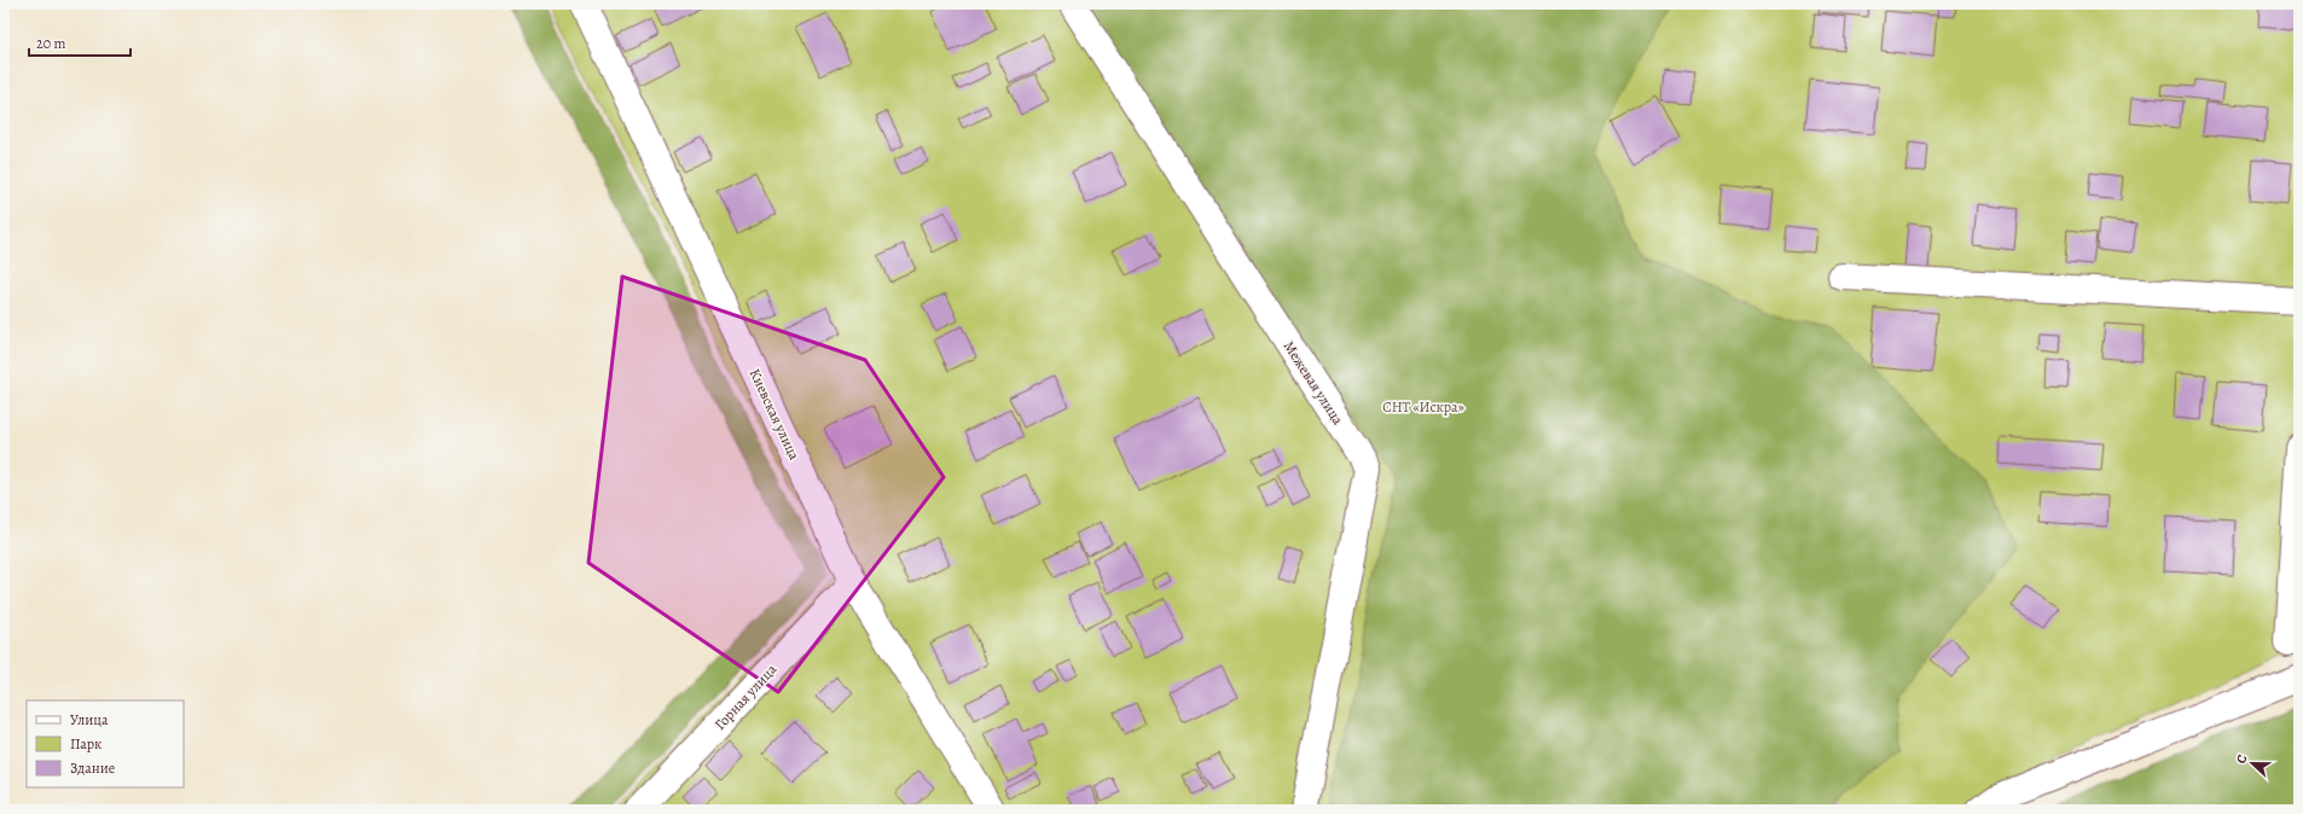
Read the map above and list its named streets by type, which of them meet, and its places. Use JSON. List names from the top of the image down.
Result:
{
  "streets": {
    "street": ["Межевая улица", "Киевская улица", "Горная улица"]
  },
  "crossings": [
    ["Киевская улица", "Горная улица"]
  ],
  "parks": ["СНТ «Искра»"],
  "legend": ["Улица", "Парк", "Здание"],
  "scale_bar": "20 m",
  "north": "left"
}
